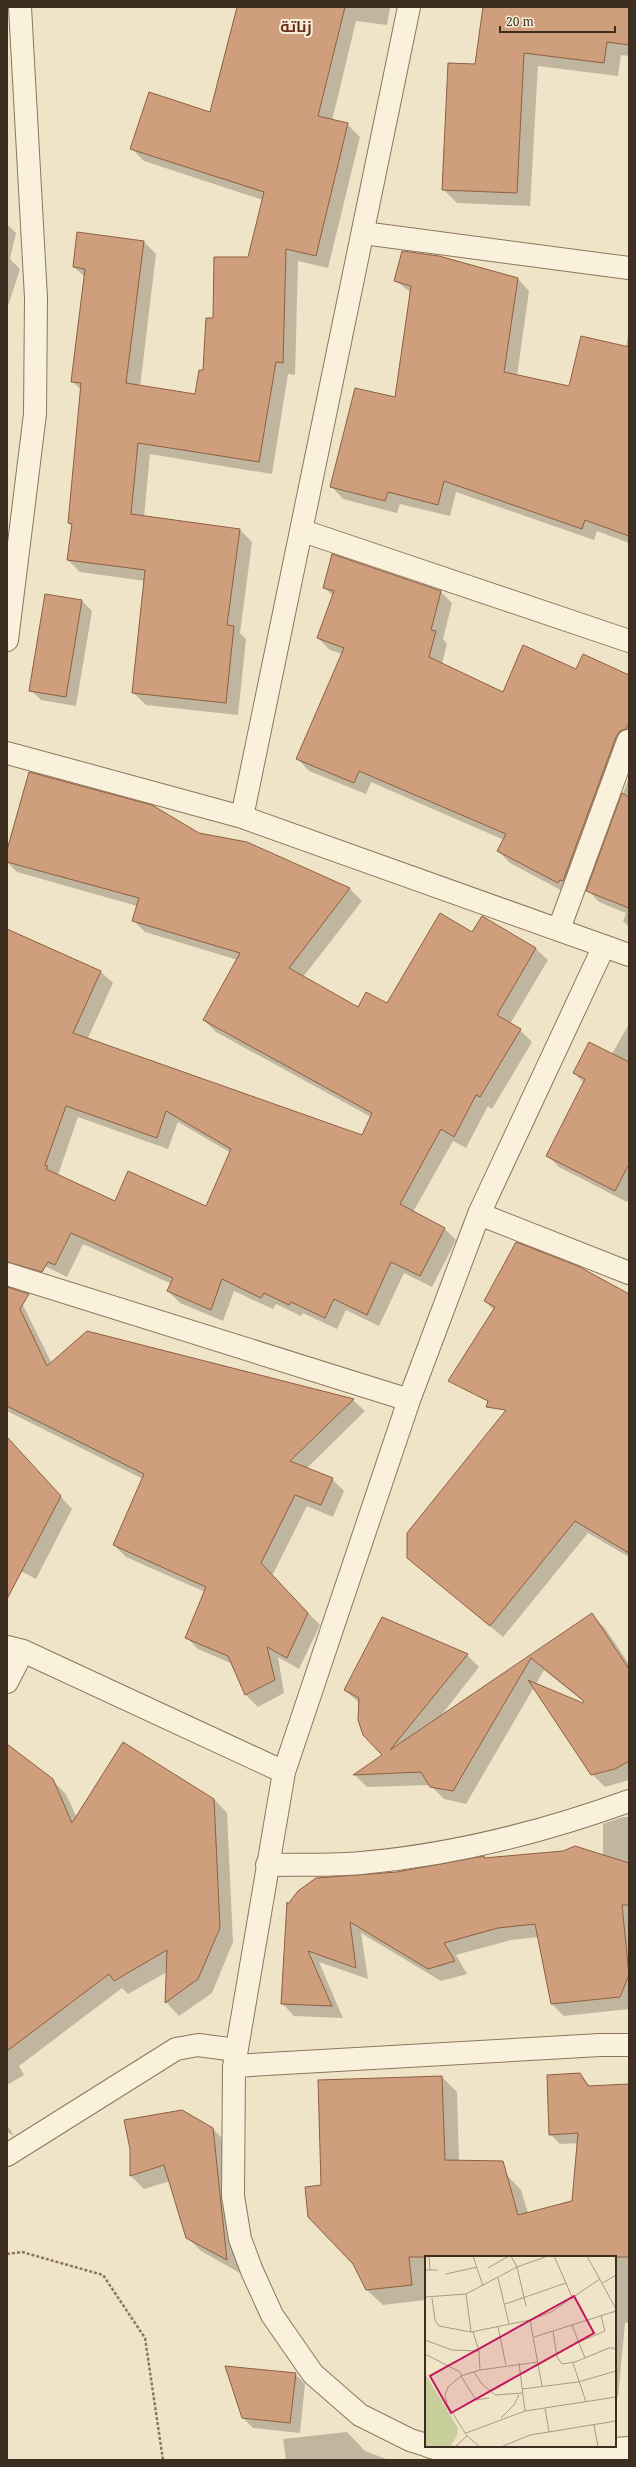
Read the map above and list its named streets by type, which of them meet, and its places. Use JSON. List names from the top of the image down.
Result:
{
  "districts": ["زناتة"],
  "scale_bar": "20 m"
}
